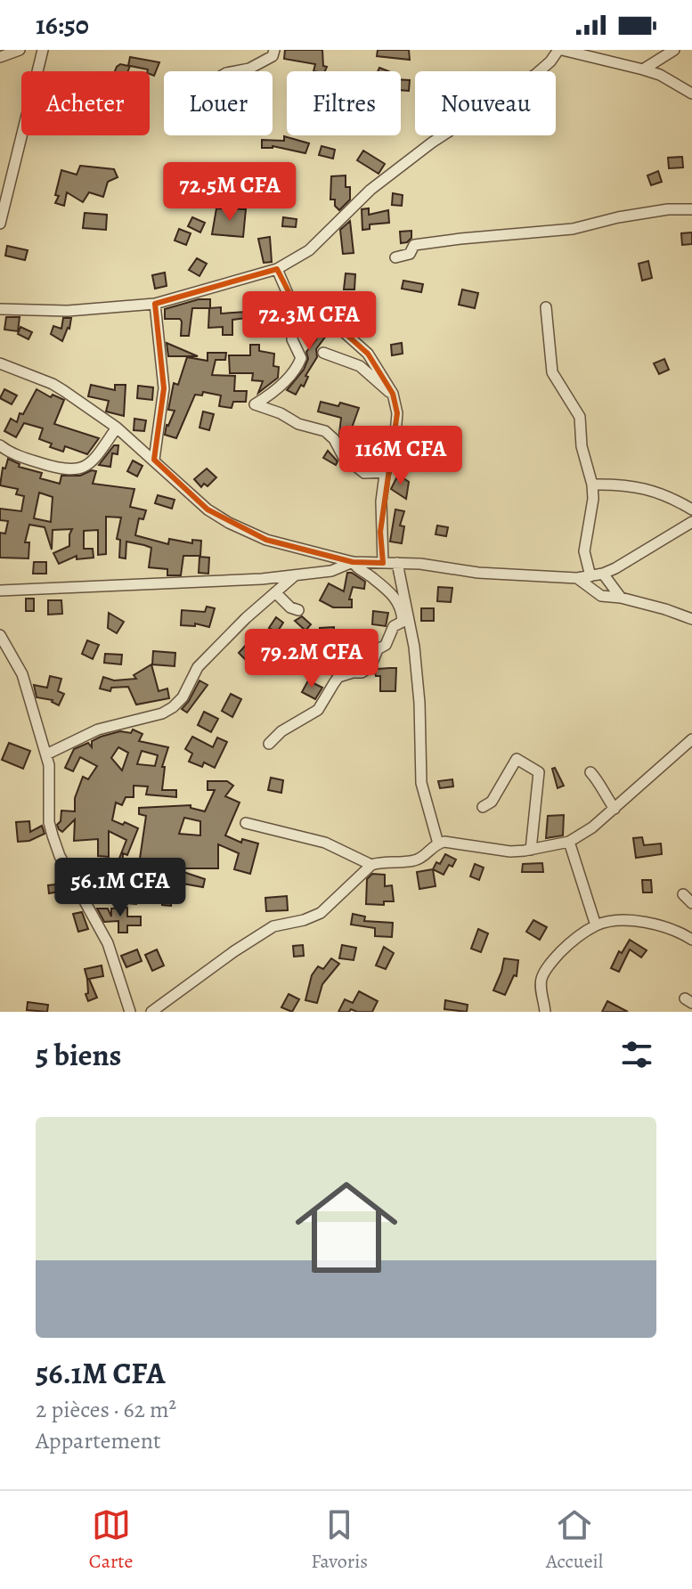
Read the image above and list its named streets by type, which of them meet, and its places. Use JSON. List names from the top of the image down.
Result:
{
  "page": {
    "status": "16:50",
    "chip": [
      "Acheter",
      "Louer",
      "Filtres",
      "Nouveau"
    ],
    "price": [
      "72.5M CFA",
      "72.3M CFA",
      "116M CFA",
      "79.2M CFA",
      "56.1M CFA"
    ],
    "heading": "5 biens",
    "list": [
      {
        "name": "56.1M CFA",
        "note": "2 pièces · 62 m² · Appartement"
      }
    ],
    "tabs": ["Carte", "Favoris", "Accueil"]
  }
}
